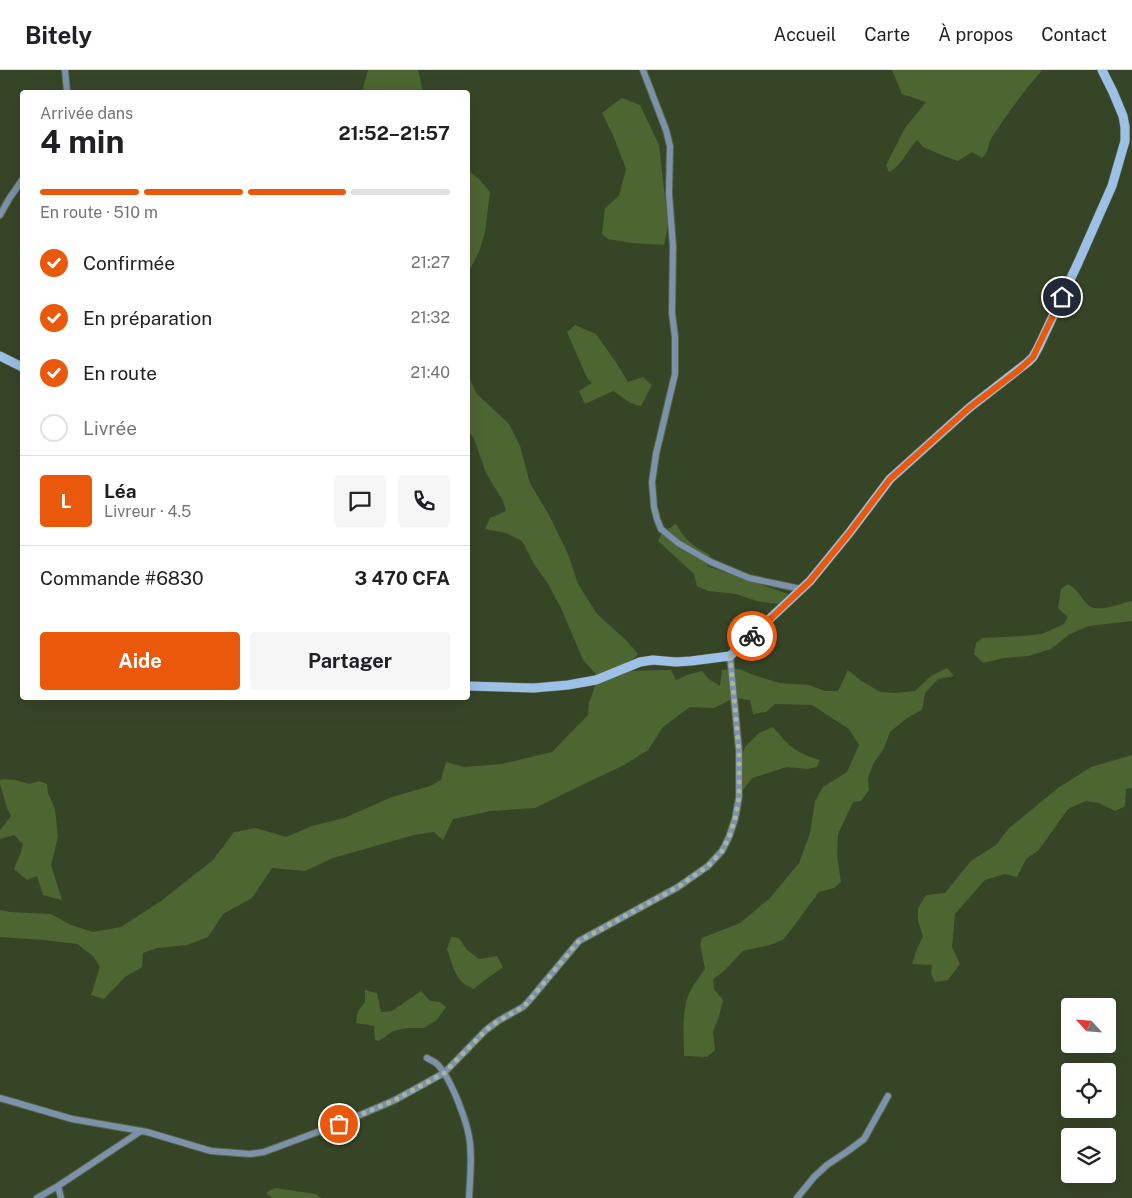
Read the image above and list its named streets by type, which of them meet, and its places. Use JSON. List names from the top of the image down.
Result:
{
  "north": "top left",
  "page": {
    "header": "Bitely",
    "nav": [
      "Accueil",
      "Carte",
      "À propos",
      "Contact"
    ],
    "heading": ["4 min", "Arrivée dans", "21:52–21:57"],
    "panel": [
      "Léa",
      "Livreur · 4.5",
      "Commande #6830",
      "3 470 CFA"
    ],
    "bar": "En route · 510 m",
    "list": [
      ["Confirmée", "21:27"],
      ["En préparation", "21:32"],
      ["En route", "21:40"],
      "Livrée"
    ],
    "round": "L",
    "buttons": ["Aide", "Partager"]
  }
}
